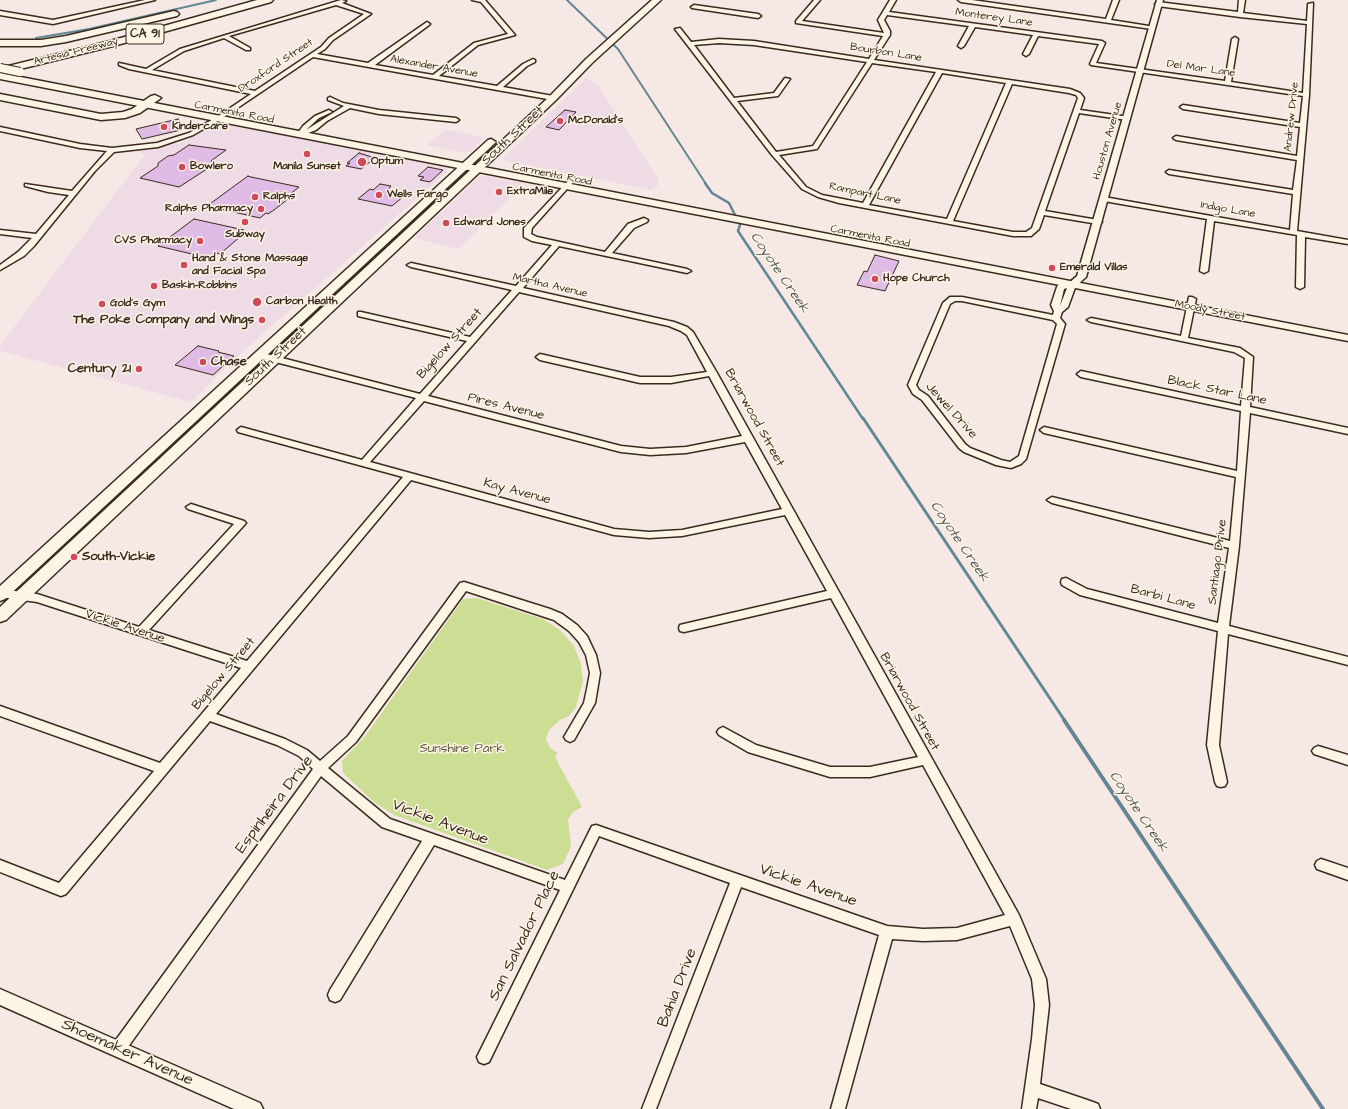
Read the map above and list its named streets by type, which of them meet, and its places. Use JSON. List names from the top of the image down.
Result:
{
  "streets": {
    "highway": ["CA 91", "Artesia Freeway"],
    "main road": ["Carmenita Road", "South Street", "Moody Street"],
    "street": [
      "Monterey Lane",
      "Bourbon Lane",
      "Droxford Street",
      "Alexander Avenue",
      "Del Mar Lane",
      "Andrew Drive",
      "Houston Avenue",
      "Rampart Lane",
      "Indigo Lane",
      "Martha Avenue",
      "Bigelow Street",
      "Black Star Lane",
      "Pires Avenue",
      "Jewel Drive",
      "Briarwood Street",
      "Kay Avenue",
      "Santiago Drive",
      "Barbi Lane",
      "Vickie Avenue",
      "Espinheira Drive",
      "San Salvador Place",
      "Bahia Drive",
      "Shoemaker Avenue"
    ]
  },
  "crossings": [
    ["Monterey Lane", "Del Mar Lane"],
    ["Artesia Freeway", "Carmenita Road"],
    ["Bourbon Lane", "Rampart Lane"],
    ["Droxford Street", "Alexander Avenue"],
    ["Droxford Street", "Carmenita Road"],
    ["Alexander Avenue", "South Street"],
    ["Del Mar Lane", "Andrew Drive"],
    ["Del Mar Lane", "Houston Avenue"],
    ["Carmenita Road", "South Street"],
    ["Carmenita Road", "Houston Avenue"],
    ["Carmenita Road", "Moody Street"],
    ["Andrew Drive", "Indigo Lane"],
    ["South Street", "Pires Avenue"],
    ["South Street", "Vickie Avenue"],
    ["Houston Avenue", "Indigo Lane"],
    ["Houston Avenue", "Moody Street"],
    ["Martha Avenue", "Bigelow Street"],
    ["Martha Avenue", "Briarwood Street"],
    ["Bigelow Street", "Pires Avenue"],
    ["Bigelow Street", "Kay Avenue"],
    ["Bigelow Street", "Vickie Avenue"],
    ["Black Star Lane", "Santiago Drive"],
    ["Pires Avenue", "Briarwood Street"],
    ["Briarwood Street", "Kay Avenue"],
    ["Briarwood Street", "Vickie Avenue"],
    ["Santiago Drive", "Barbi Lane"],
    ["Vickie Avenue", "Espinheira Drive"],
    ["Vickie Avenue", "San Salvador Place"],
    ["Vickie Avenue", "Bahia Drive"],
    ["Espinheira Drive", "Shoemaker Avenue"]
  ],
  "water": ["Coyote Creek"],
  "parks": ["Sunshine Park"],
  "places": [
    "McDonald's",
    "Kindercare",
    "Manila Sunset",
    "Optum",
    "Bowlero",
    "ExtraMile",
    "Wells Fargo",
    "Ralphs",
    "Ralphs Pharmacy",
    "Subway",
    "Edward Jones",
    "CVS Pharmacy",
    "Hand & Stone Massage and Facial Spa",
    "Emerald Villas",
    "Hope Church",
    "Baskin-Robbins",
    "Carbon Health",
    "Gold's Gym",
    "The Poke Company and Wings",
    "Chase",
    "Century 21",
    "South-Vickie"
  ]
}
